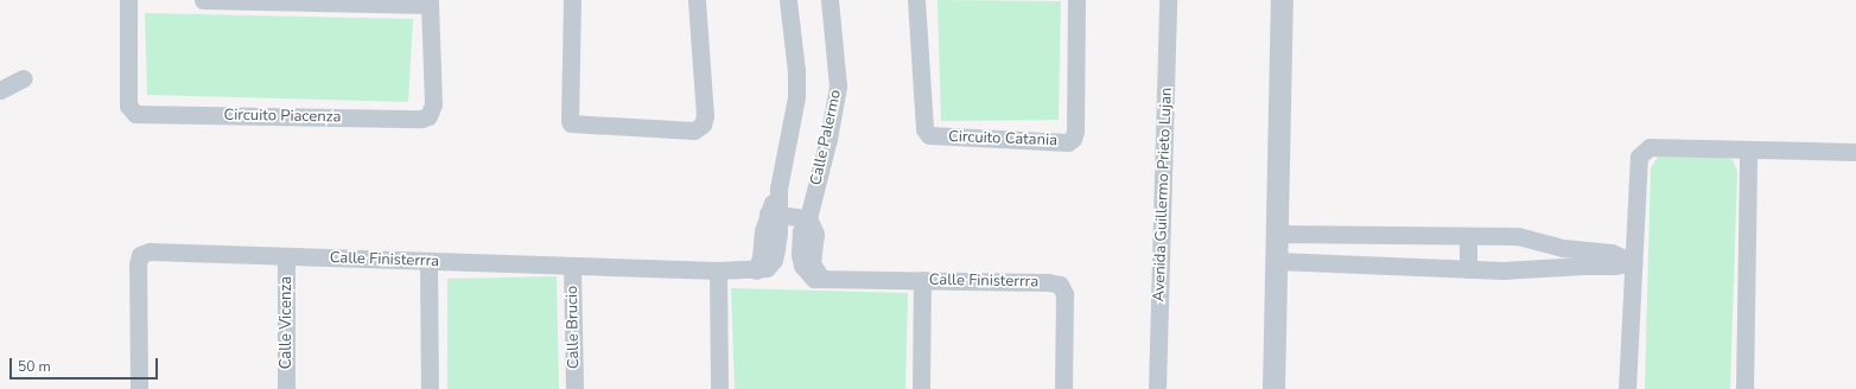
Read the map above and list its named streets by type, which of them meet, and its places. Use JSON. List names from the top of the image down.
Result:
{
  "streets": {
    "street": [
      "Circuito Piacenza",
      "Calle Palermo",
      "Circuito Catania",
      "Avenida Guillermo Prieto Lujan",
      "Calle Finisterrra",
      "Calle Vicenza",
      "Calle Brucio"
    ]
  },
  "crossings": [
    ["Calle Palermo", "Calle Finisterrra"],
    ["Calle Finisterrra", "Calle Vicenza"],
    ["Calle Finisterrra", "Calle Brucio"]
  ],
  "scale_bar": "50 m"
}
